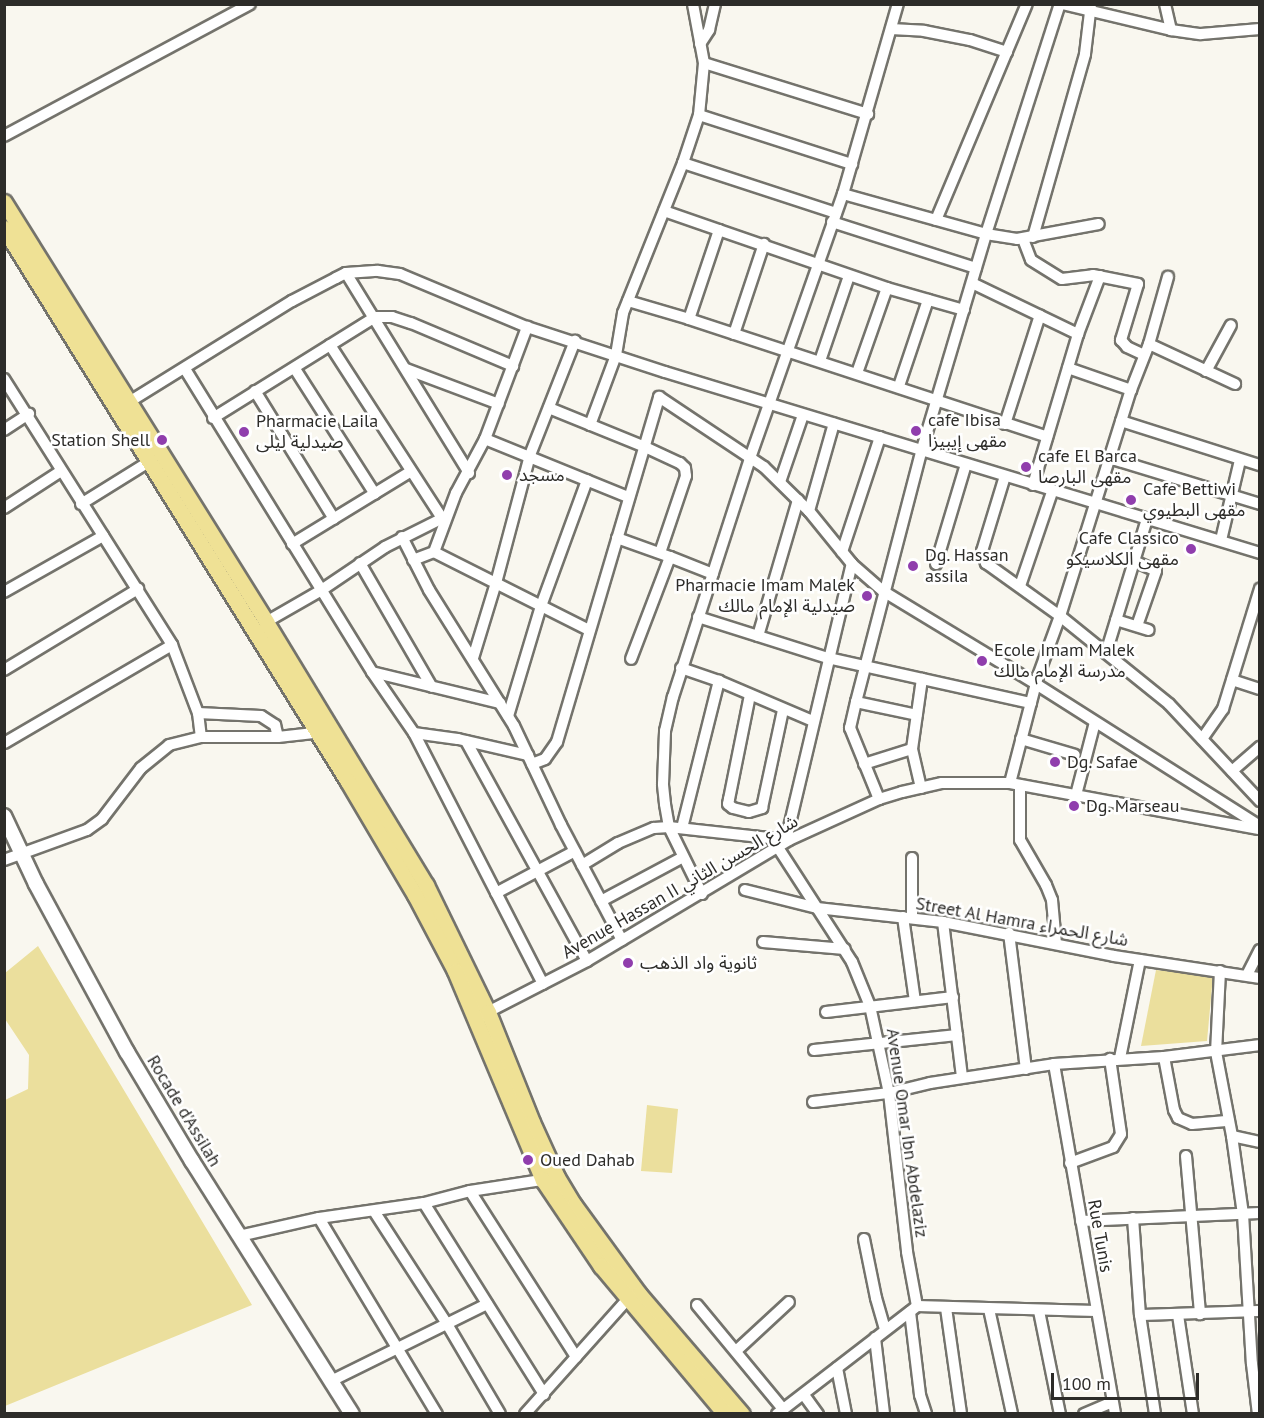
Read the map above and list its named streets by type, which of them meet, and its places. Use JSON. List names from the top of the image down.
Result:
{
  "streets": {
    "street": [
      "Avenue Hassan II شارع الحسن الثاني",
      "Street Al Hamra شارع الحمراء",
      "Rocade d'Assilah",
      "Avenue Omar Ibn Abdelaziz",
      "Rue Tunis"
    ]
  },
  "crossings": [
    ["Avenue Hassan II شارع الحسن الثاني", "Avenue Omar Ibn Abdelaziz"],
    ["Street Al Hamra شارع الحمراء", "Avenue Omar Ibn Abdelaziz"]
  ],
  "places": [
    "cafe Ibisa مقهى إيبيزا",
    "Pharmacie Laila صيدلية ليلى",
    "Station Shell",
    "cafe El Barca مقهى البارصا",
    "مسجد",
    "Cafe Bettiwi مقهى البطيوي",
    "Cafe Classico مقهى الكلاسيكو",
    "Dg. Hassan assila",
    "Pharmacie Imam Malek صيدلية الإمام مالك",
    "Ecole Imam Malek مدرسة الإمام مالك",
    "Dg. Safae",
    "Dg. Marseau",
    "ثانوية واد الذهب",
    "Oued Dahab"
  ],
  "scale_bar": "100 m"
}
